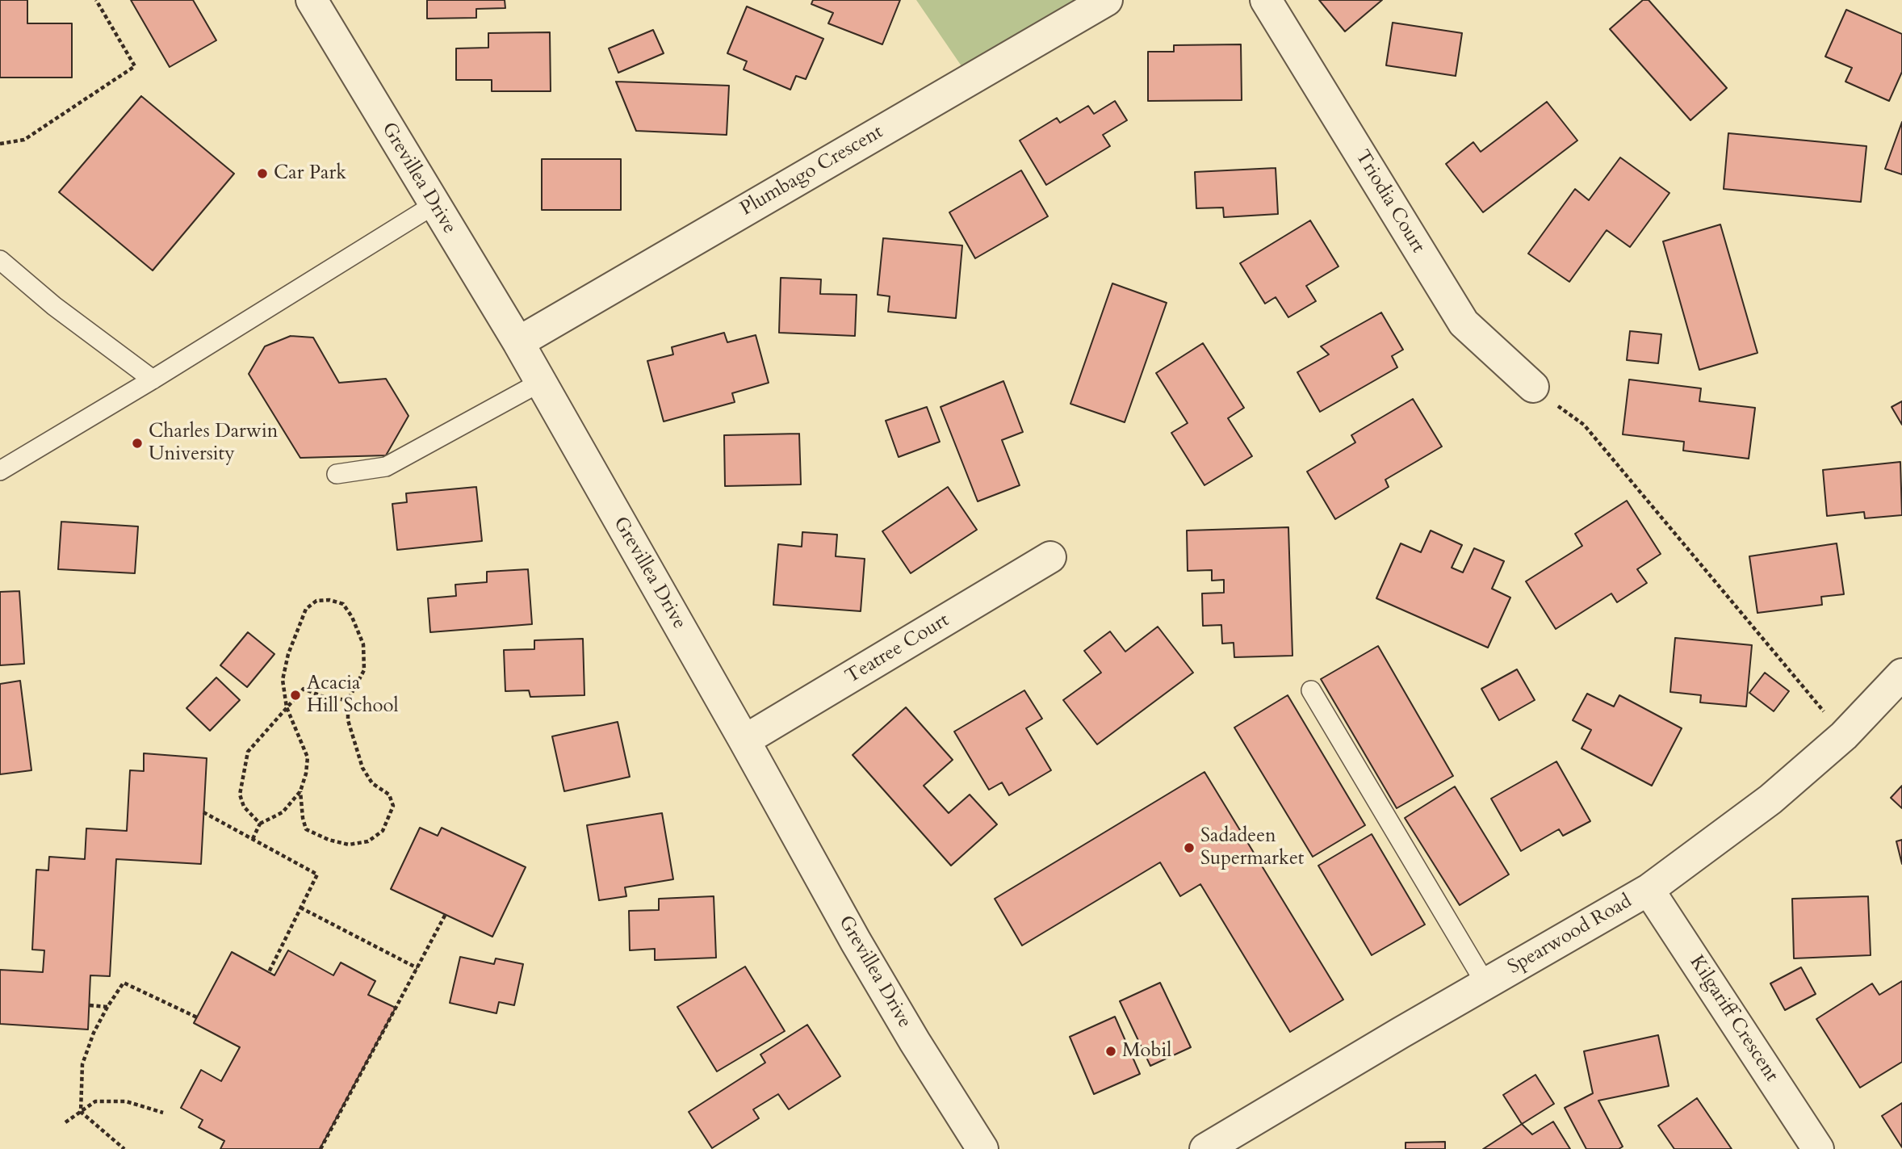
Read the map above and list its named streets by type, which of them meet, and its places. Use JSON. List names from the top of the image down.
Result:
{
  "streets": {
    "street": [
      "Plumbago Crescent",
      "Grevillea Drive",
      "Triodia Court",
      "Teatree Court",
      "Spearwood Road",
      "Kilgariff Crescent"
    ]
  },
  "crossings": [
    ["Plumbago Crescent", "Grevillea Drive"],
    ["Grevillea Drive", "Teatree Court"],
    ["Spearwood Road", "Kilgariff Crescent"]
  ],
  "places": [
    "Car Park",
    "Charles Darwin University",
    "Acacia Hill School",
    "Sadadeen Supermarket",
    "Mobil"
  ]
}
